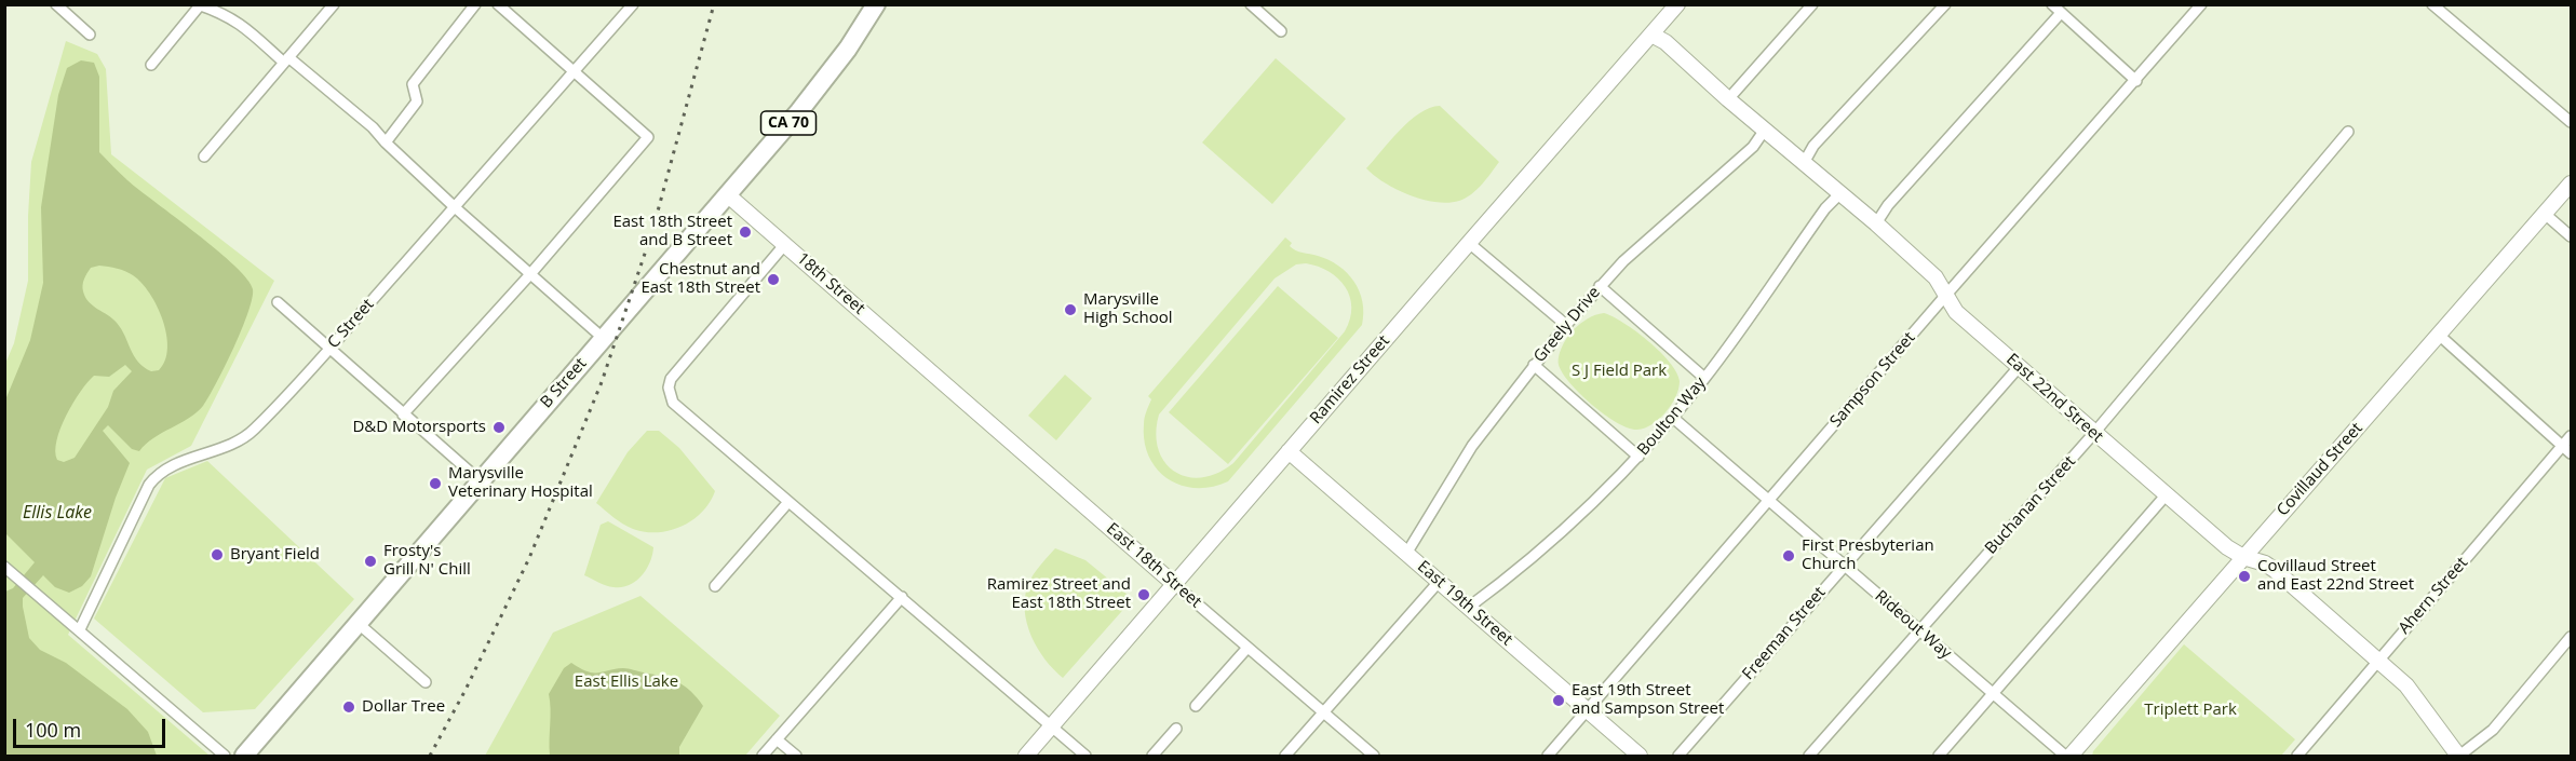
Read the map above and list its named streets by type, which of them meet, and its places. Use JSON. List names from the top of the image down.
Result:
{
  "streets": {
    "highway": ["CA 70", "B Street"],
    "street": [
      "18th Street",
      "C Street",
      "Greely Drive",
      "Ramirez Street",
      "Sampson Street",
      "East 22nd Street",
      "Boulton Way",
      "Covillaud Street",
      "Buchanan Street",
      "East 18th Street",
      "Ahern Street",
      "East 19th Street",
      "Rideout Way",
      "Freeman Street"
    ]
  },
  "crossings": [
    ["18th Street", "B Street"],
    ["18th Street", "East 18th Street"],
    ["Greely Drive", "East 22nd Street"],
    ["Greely Drive", "East 19th Street"],
    ["Ramirez Street", "East 22nd Street"],
    ["Ramirez Street", "East 18th Street"],
    ["Ramirez Street", "East 19th Street"],
    ["Sampson Street", "East 22nd Street"],
    ["Sampson Street", "East 19th Street"],
    ["Sampson Street", "Rideout Way"],
    ["East 22nd Street", "Boulton Way"],
    ["East 22nd Street", "Covillaud Street"],
    ["East 22nd Street", "Buchanan Street"],
    ["East 22nd Street", "Ahern Street"],
    ["East 22nd Street", "Freeman Street"],
    ["Boulton Way", "East 19th Street"],
    ["Boulton Way", "Rideout Way"],
    ["Buchanan Street", "Rideout Way"],
    ["Rideout Way", "Freeman Street"]
  ],
  "water": ["Ellis Lake"],
  "parks": ["S J Field Park", "East Ellis Lake", "Triplett Park"],
  "places": [
    "East 18th Street and B Street",
    "Chestnut and East 18th Street",
    "Marysville High School",
    "D&D Motorsports",
    "Marysville Veterinary Hospital",
    "Bryant Field",
    "First Presbyterian Church",
    "Frosty's Grill N' Chill",
    "Covillaud Street and East 22nd Street",
    "Ramirez Street and East 18th Street",
    "East 19th Street and Sampson Street",
    "Dollar Tree"
  ],
  "scale_bar": "100 m"
}
